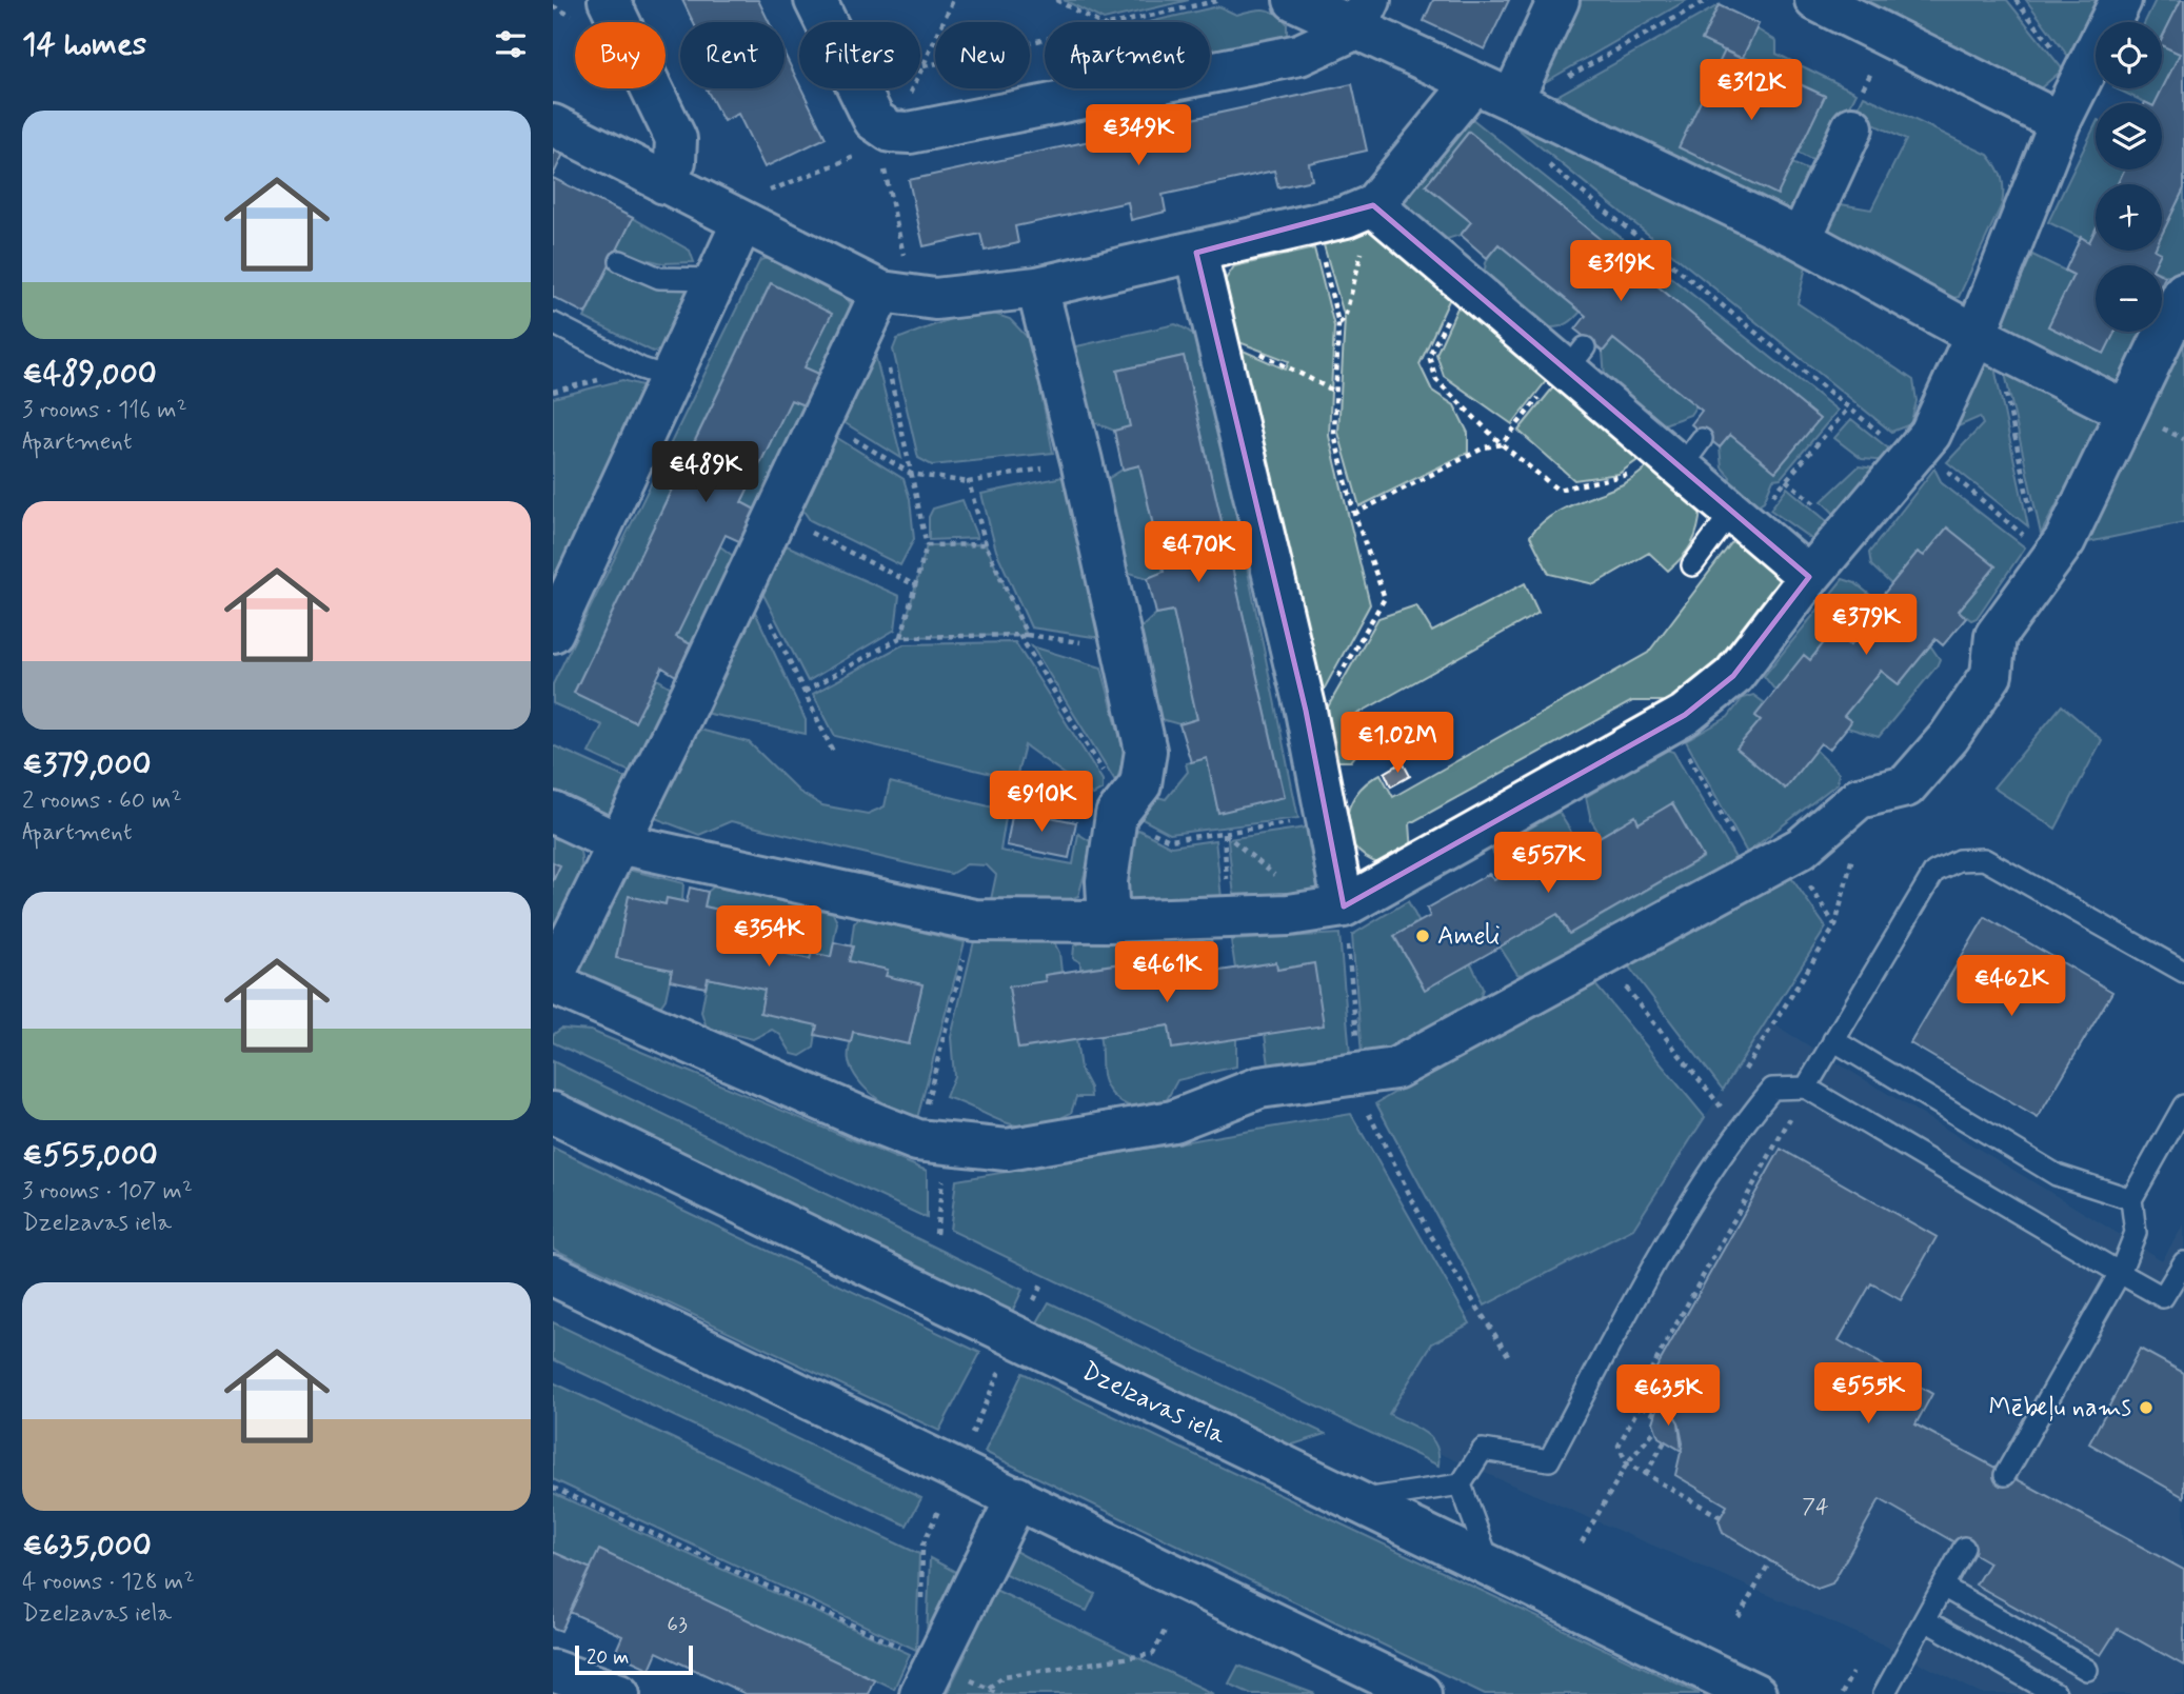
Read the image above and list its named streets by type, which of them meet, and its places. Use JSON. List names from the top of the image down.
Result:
{
  "streets": {
    "street": ["Dzelzavas iela"]
  },
  "places": ["Ameli", "Mēbeļu nams"],
  "house_numbers": ["74", "63"],
  "scale_bar": "20 m",
  "page": {
    "heading": "14 homes",
    "map_buttons": ["+", "−"],
    "chip": [
      "Buy",
      "Rent",
      "Filters",
      "New",
      "Apartment"
    ],
    "price": [
      "€312K",
      "€349K",
      "€319K",
      "€489K",
      "€470K",
      "€379K",
      "€1.02M",
      "€910K",
      "€557K",
      "€354K",
      "€461K",
      "€462K",
      "€555K",
      "€635K"
    ],
    "list": [
      {
        "name": "€489,000",
        "note": "3 rooms · 116 m² · Apartment"
      },
      {
        "name": "€379,000",
        "note": "2 rooms · 60 m² · Apartment"
      },
      {
        "name": "€555,000",
        "note": "3 rooms · 107 m² · Dzelzavas iela"
      },
      {
        "name": "€635,000",
        "note": "4 rooms · 128 m² · Dzelzavas iela"
      }
    ],
    "scale": "20 m"
  }
}
